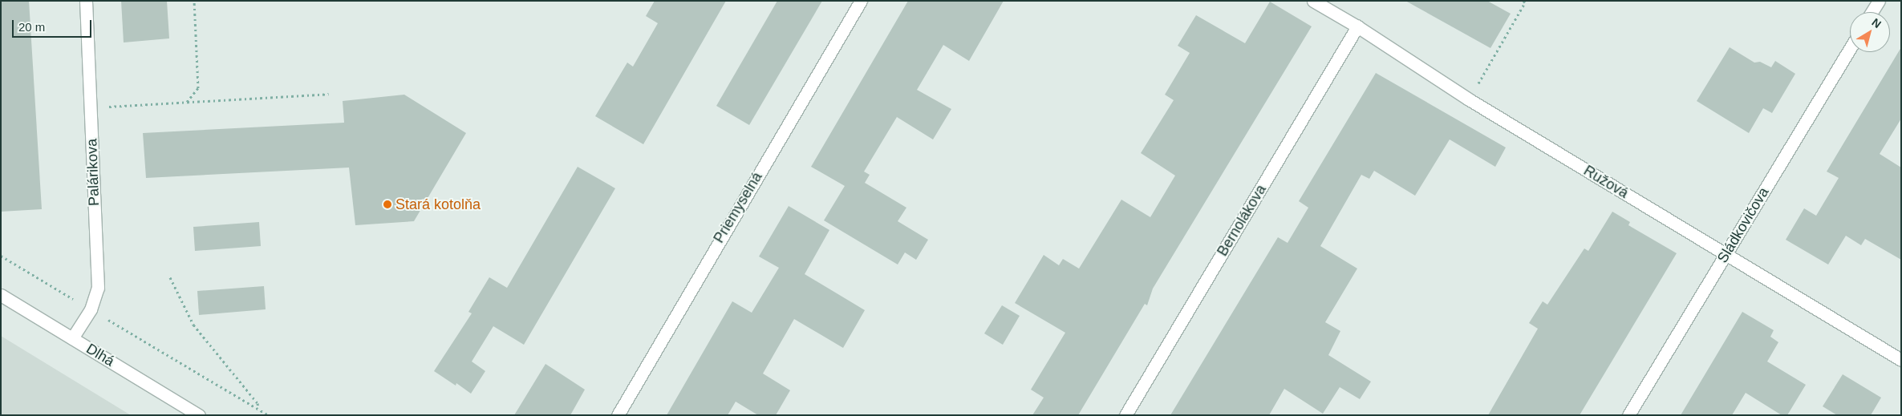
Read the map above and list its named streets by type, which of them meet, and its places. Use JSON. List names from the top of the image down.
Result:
{
  "streets": {
    "street": [
      "Palárikova",
      "Ružová",
      "Priemyselná",
      "Bernolákova",
      "Sládkovičova",
      "Dlhá"
    ]
  },
  "crossings": [
    ["Palárikova", "Dlhá"],
    ["Ružová", "Bernolákova"],
    ["Ružová", "Sládkovičova"]
  ],
  "places": ["Stará kotolňa"],
  "scale_bar": "20 m",
  "north": "top right"
}
